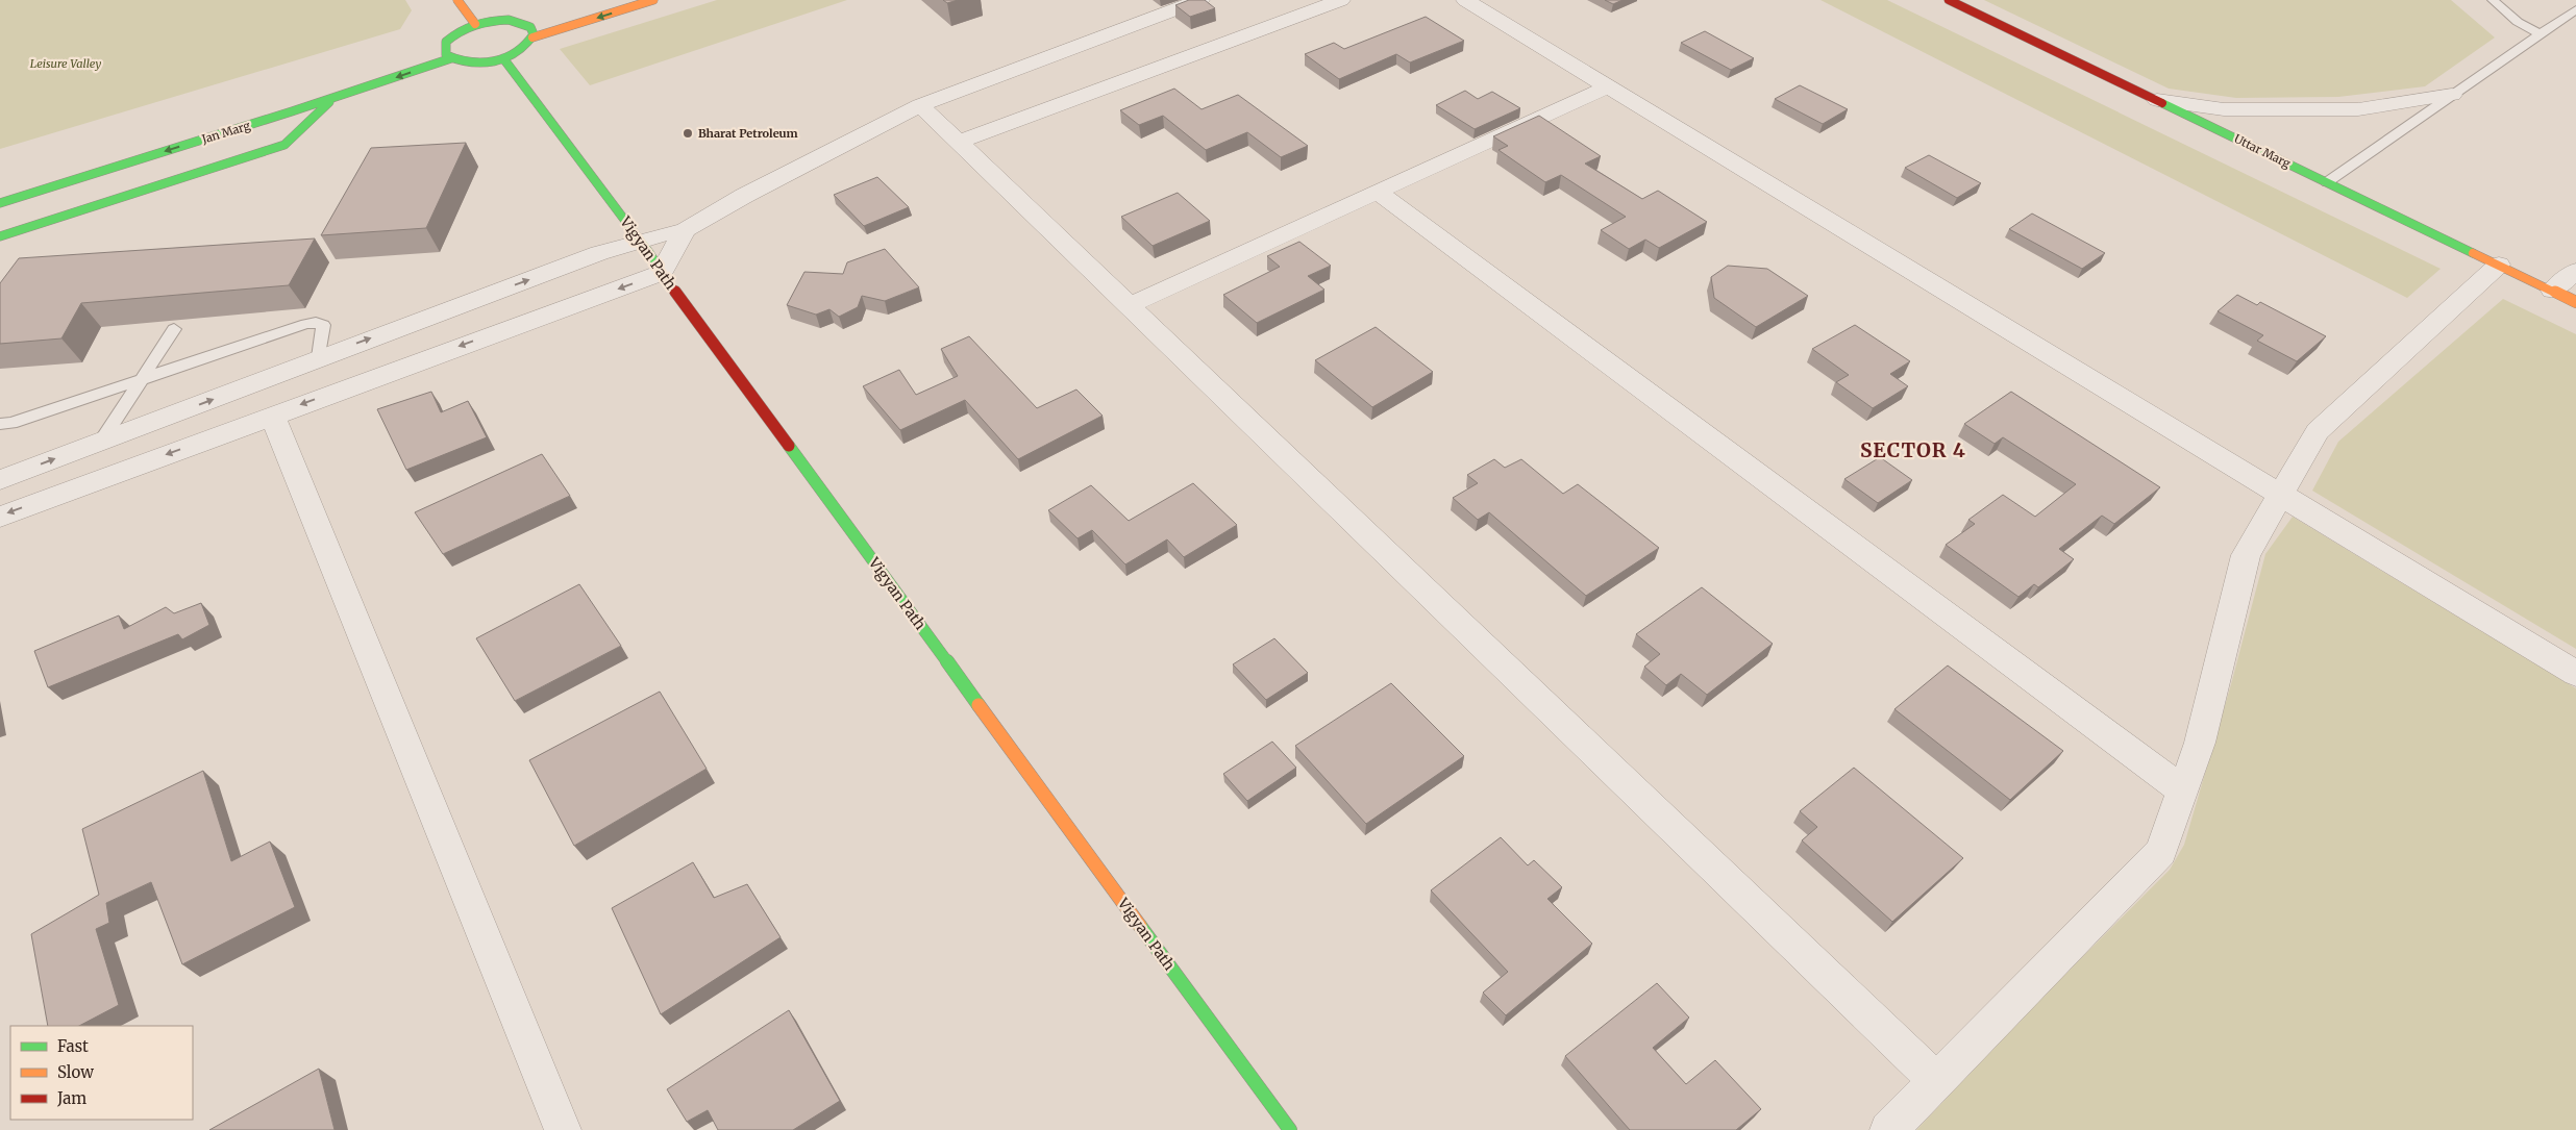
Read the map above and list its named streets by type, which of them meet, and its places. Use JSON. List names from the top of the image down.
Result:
{
  "streets": {
    "main road": ["Jan Marg", "Uttar Marg", "Vigyan Path"]
  },
  "districts": ["SECTOR 4"],
  "parks": ["Leisure Valley"],
  "places": ["Bharat Petroleum"],
  "legend": ["Fast", "Slow", "Jam"]
}
